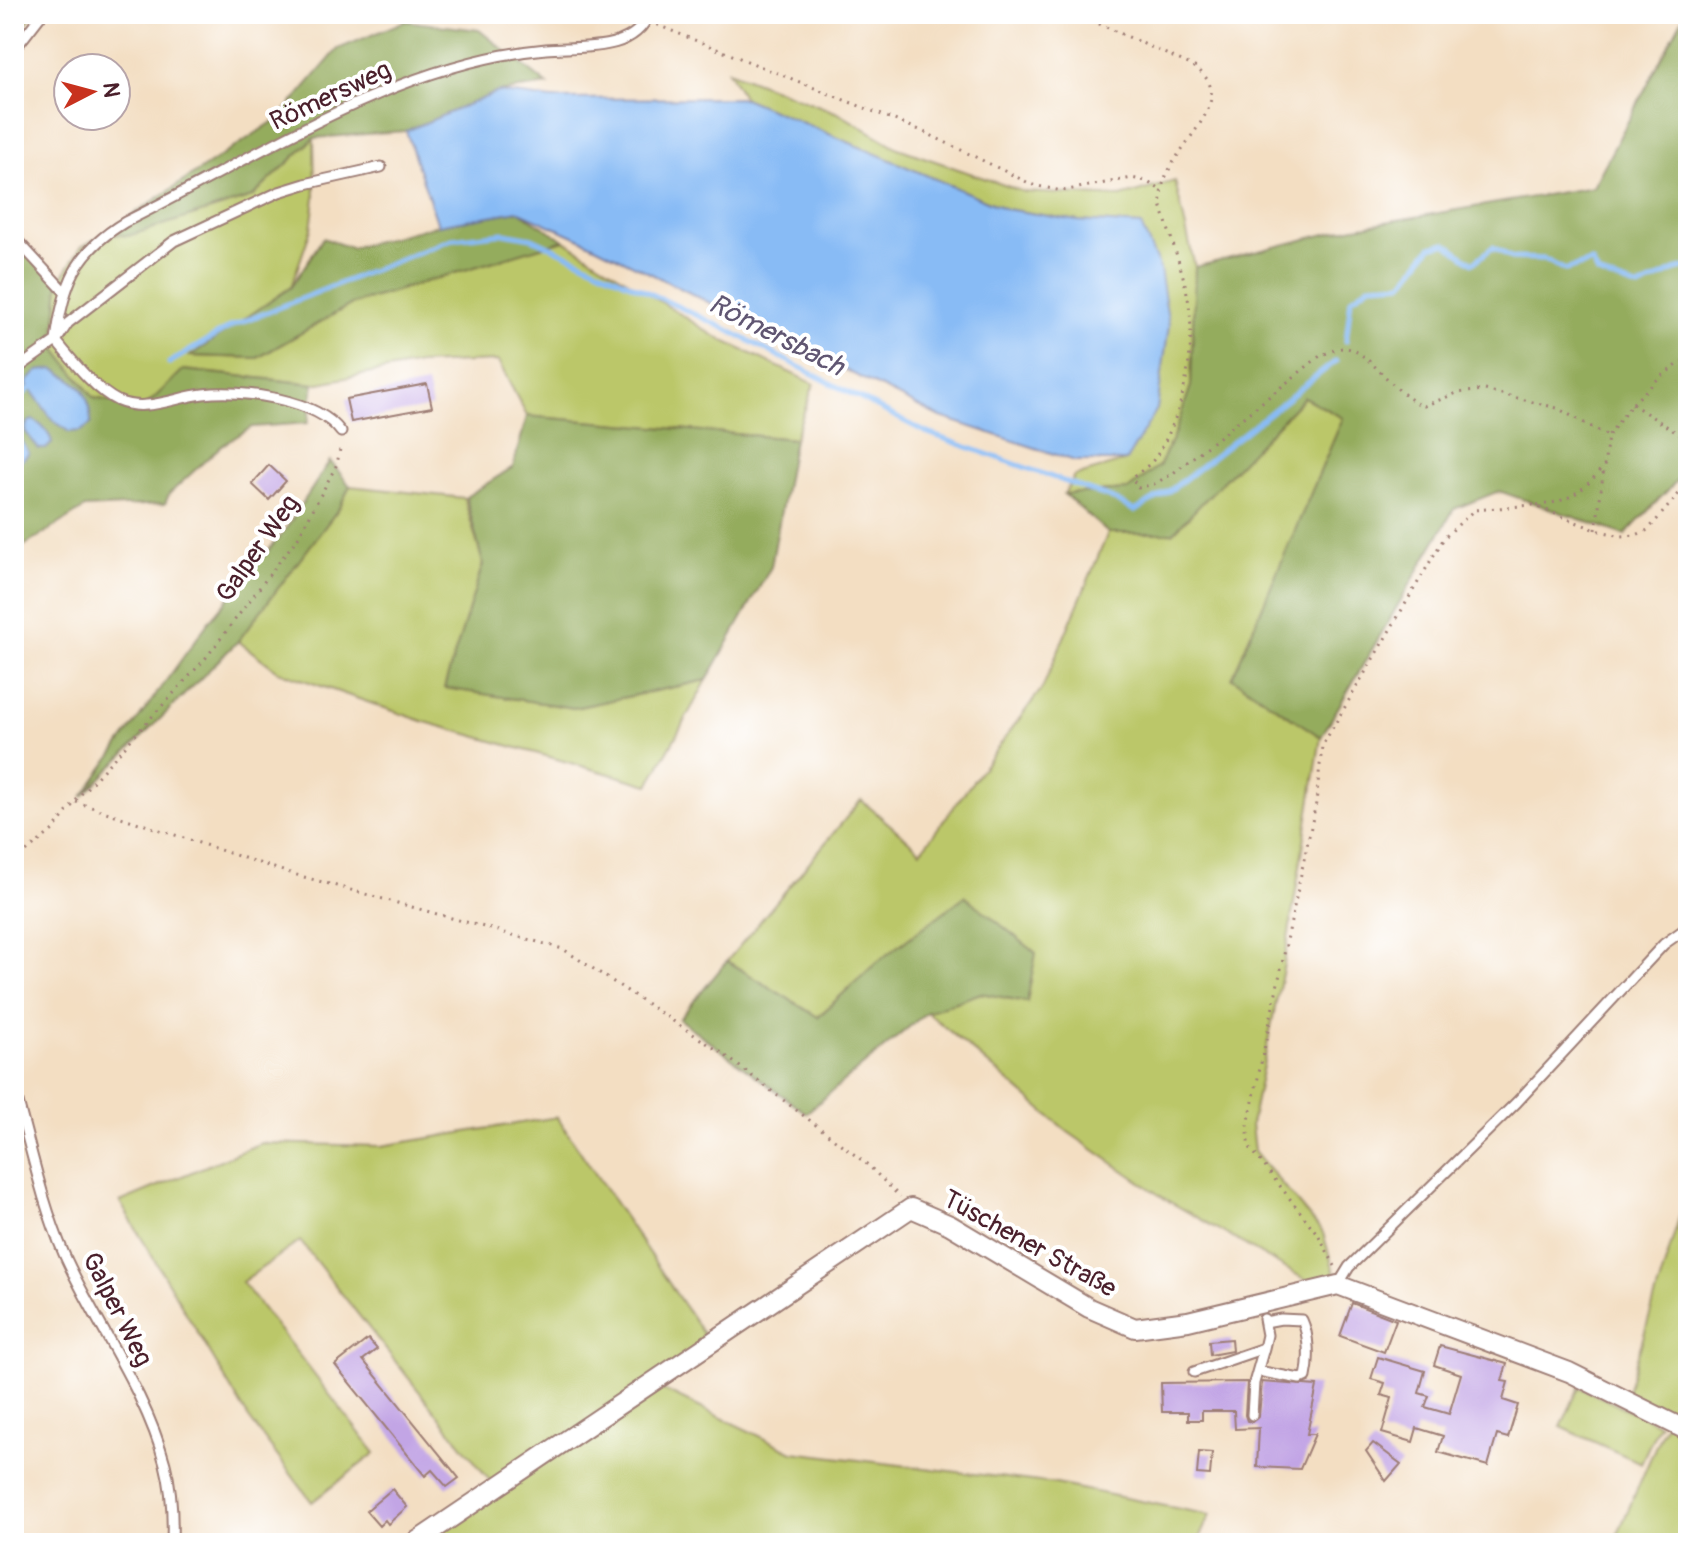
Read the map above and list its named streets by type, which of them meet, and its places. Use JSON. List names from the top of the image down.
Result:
{
  "streets": {
    "street": ["Tüschener Straße"],
    "lane": ["Römersweg", "Galper Weg"]
  },
  "water": ["Römersbach"],
  "north": "right"
}
